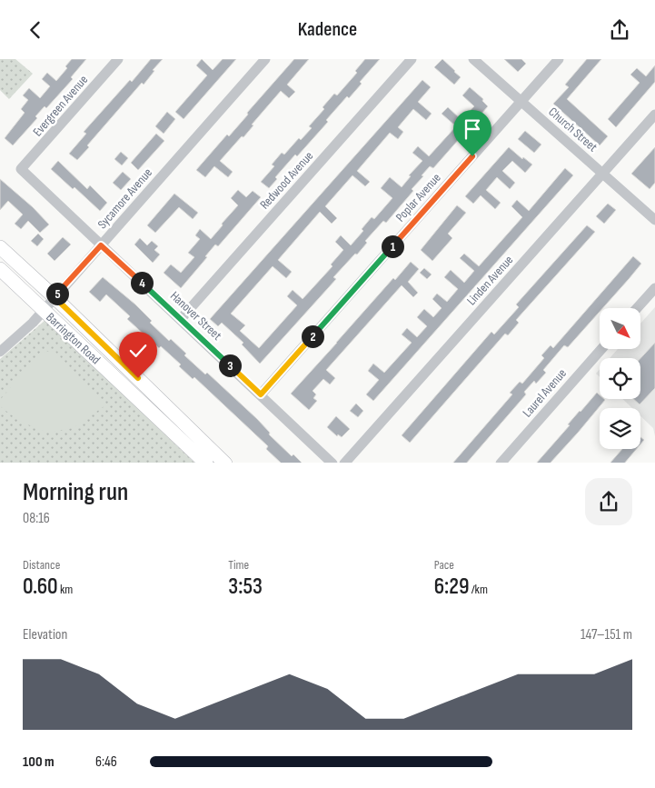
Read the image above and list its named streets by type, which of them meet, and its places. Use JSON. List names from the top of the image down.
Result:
{
  "streets": {
    "main road": ["Barrington Road"],
    "street": [
      "Evergreen Avenue",
      "Church Street",
      "Redwood Avenue",
      "Poplar Avenue",
      "Sycamore Avenue",
      "Linden Avenue",
      "Hanover Street",
      "Laurel Avenue"
    ]
  },
  "crossings": [
    ["Evergreen Avenue", "Hanover Street"],
    ["Church Street", "Poplar Avenue"],
    ["Church Street", "Linden Avenue"],
    ["Redwood Avenue", "Hanover Street"],
    ["Poplar Avenue", "Hanover Street"],
    ["Sycamore Avenue", "Hanover Street"],
    ["Sycamore Avenue", "Barrington Road"]
  ],
  "north": "bottom right",
  "page": {
    "header": "Kadence",
    "pins": [
      "1",
      "4",
      "5",
      "2",
      "3"
    ],
    "heading": ["Morning run", "08:16"],
    "stats": [
      ["Distance", "0.60 km"],
      ["Time", "3:53"],
      ["Pace", "6:29 /km"]
    ],
    "chart": ["Elevation", "147–151 m"],
    "list": [
      {
        "name": "100 m",
        "note": "6:46"
      }
    ]
  }
}
